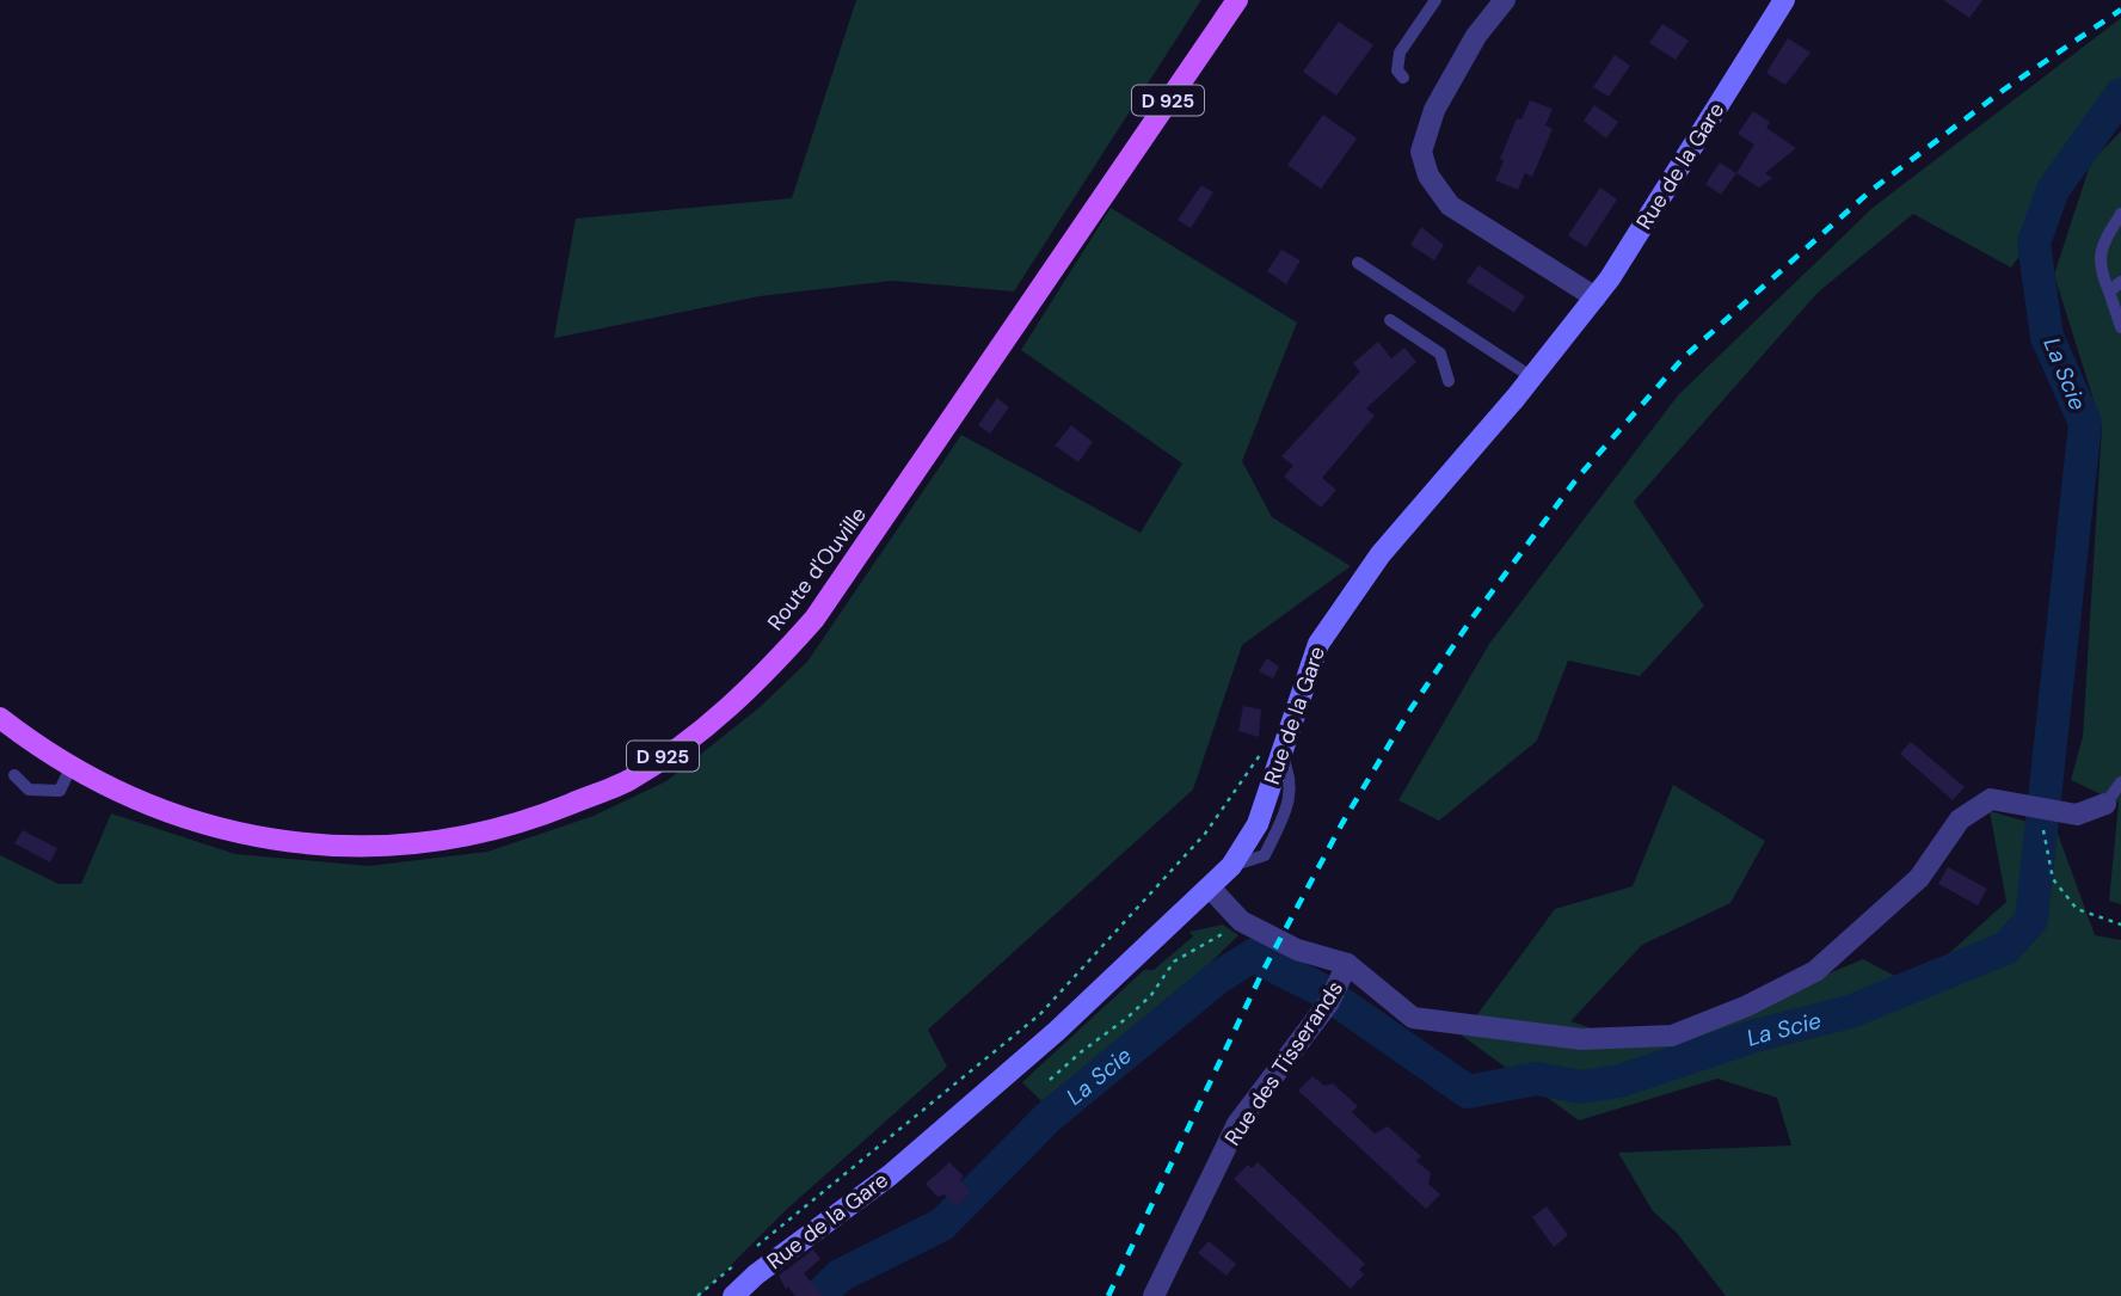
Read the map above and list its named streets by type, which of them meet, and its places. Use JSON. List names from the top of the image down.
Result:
{
  "streets": {
    "main road": ["D 925", "Route d'Ouville"],
    "street": ["Rue de la Gare", "Rue des Tisserands"]
  },
  "water": ["La Scie"]
}
